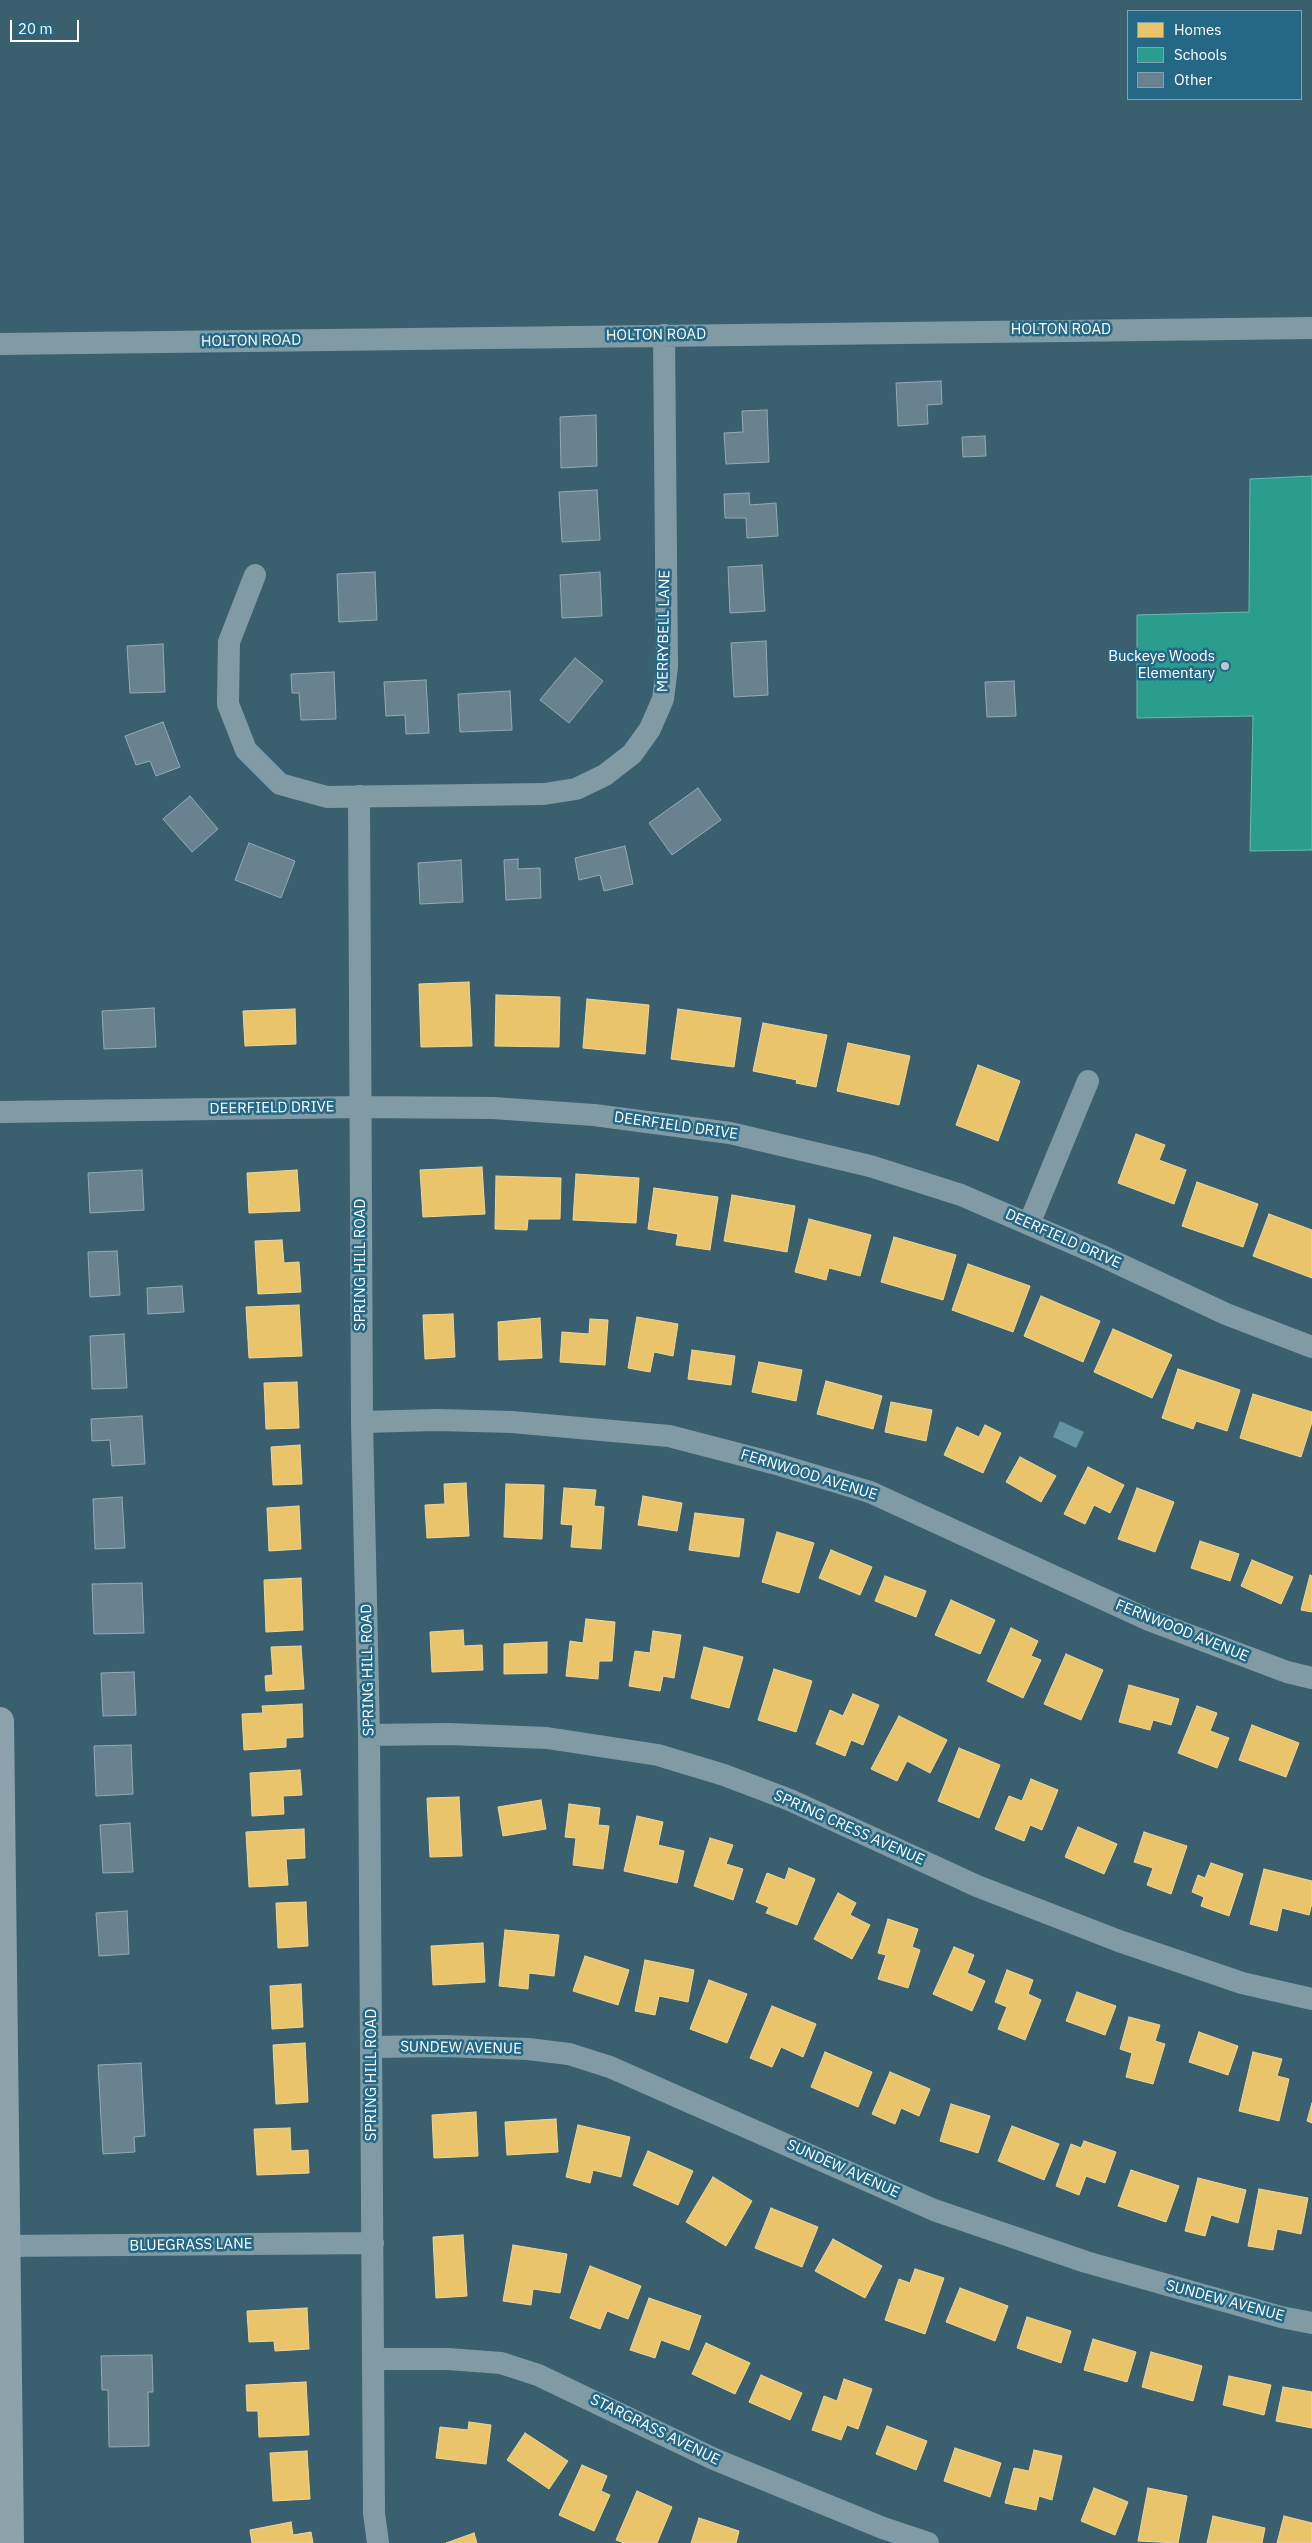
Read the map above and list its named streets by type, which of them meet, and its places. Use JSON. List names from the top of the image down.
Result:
{
  "streets": {
    "street": [
      "HOLTON ROAD",
      "MERRYBELL LANE",
      "DEERFIELD DRIVE",
      "SPRING HILL ROAD",
      "FERNWOOD AVENUE",
      "SPRING CRESS AVENUE",
      "SUNDEW AVENUE",
      "BLUEGRASS LANE",
      "STARGRASS AVENUE"
    ]
  },
  "crossings": [
    ["HOLTON ROAD", "MERRYBELL LANE"],
    ["MERRYBELL LANE", "SPRING HILL ROAD"],
    ["DEERFIELD DRIVE", "SPRING HILL ROAD"],
    ["SPRING HILL ROAD", "FERNWOOD AVENUE"],
    ["SPRING HILL ROAD", "SPRING CRESS AVENUE"],
    ["SPRING HILL ROAD", "SUNDEW AVENUE"],
    ["SPRING HILL ROAD", "BLUEGRASS LANE"],
    ["SPRING HILL ROAD", "STARGRASS AVENUE"]
  ],
  "places": ["Buckeye Woods Elementary"],
  "legend": ["Homes", "Schools", "Other"],
  "scale_bar": "20 m"
}
